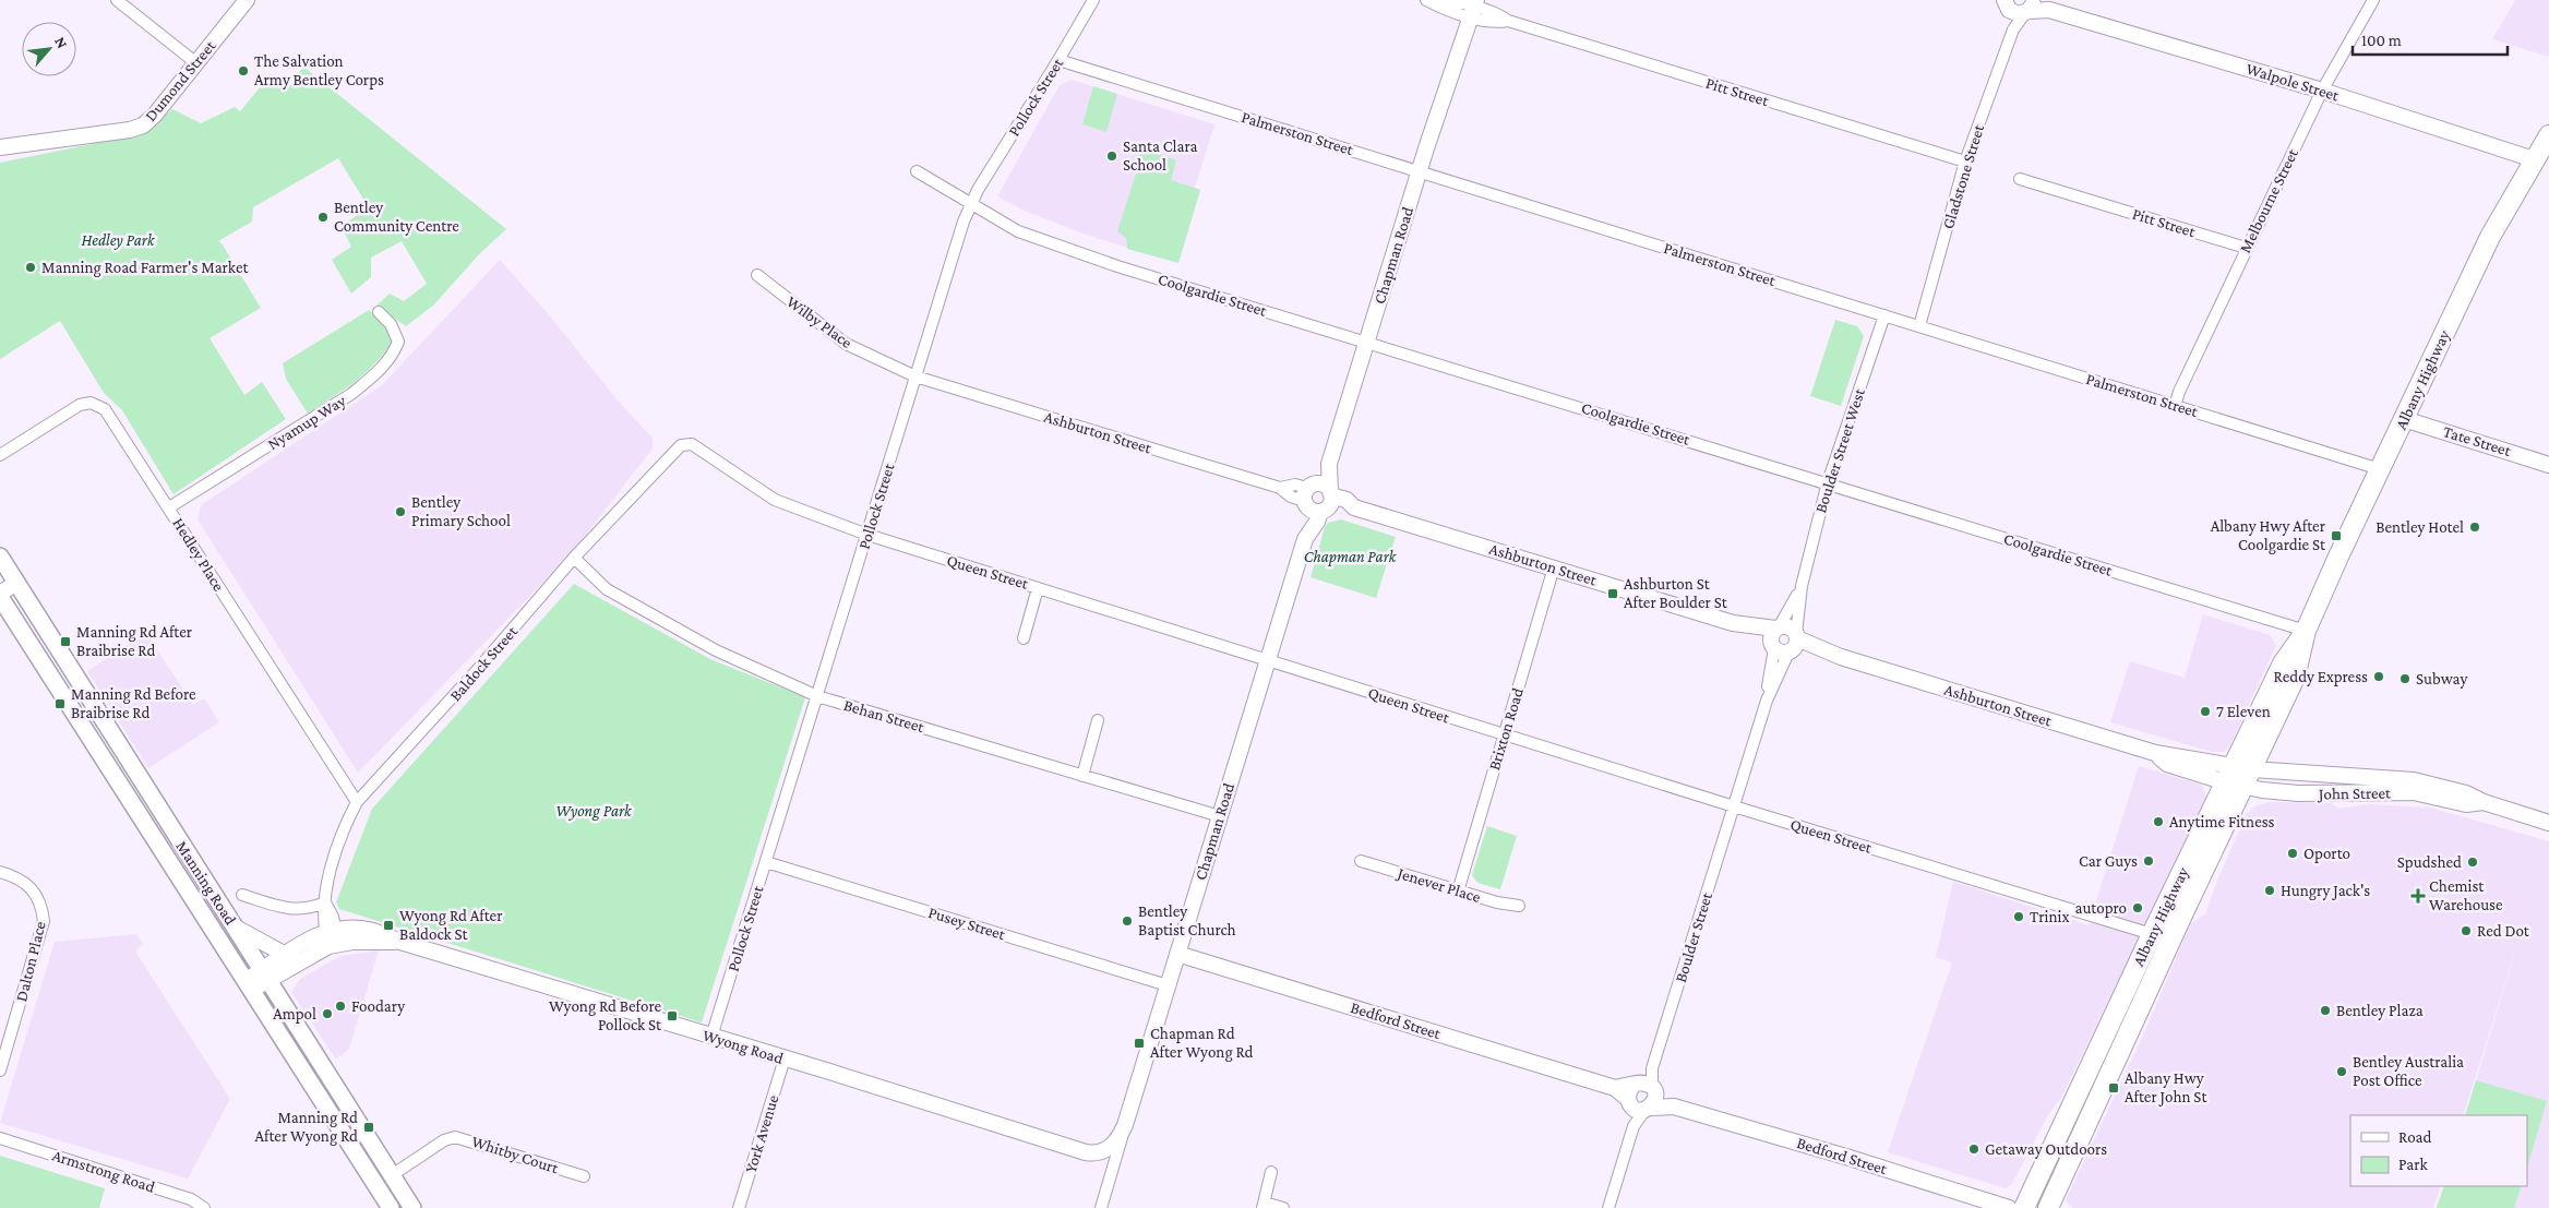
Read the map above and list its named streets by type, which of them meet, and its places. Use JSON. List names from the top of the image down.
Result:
{
  "streets": {
    "highway": ["Albany Highway"],
    "main road": ["Manning Road"],
    "street": [
      "Dumond Street",
      "Walpole Street",
      "Pitt Street",
      "Pollock Street",
      "Palmerston Street",
      "Gladstone Street",
      "Melbourne Street",
      "Chapman Road",
      "Coolgardie Street",
      "Wilby Place",
      "Nyamup Way",
      "Ashburton Street",
      "Tate Street",
      "Boulder Street West",
      "Hedley Place",
      "Queen Street",
      "Baldock Street",
      "Behan Street",
      "Brixton Road",
      "John Street",
      "Jenever Place",
      "Pusey Street",
      "Boulder Street",
      "Dalton Place",
      "Bedford Street",
      "Wyong Road",
      "York Avenue",
      "Whitby Court",
      "Armstrong Road"
    ]
  },
  "crossings": [
    ["Walpole Street", "Gladstone Street"],
    ["Walpole Street", "Melbourne Street"],
    ["Walpole Street", "Albany Highway"],
    ["Pitt Street", "Gladstone Street"],
    ["Pitt Street", "Melbourne Street"],
    ["Pitt Street", "Chapman Road"],
    ["Pollock Street", "Palmerston Street"],
    ["Pollock Street", "Coolgardie Street"],
    ["Pollock Street", "Wilby Place"],
    ["Pollock Street", "Ashburton Street"],
    ["Pollock Street", "Queen Street"],
    ["Pollock Street", "Behan Street"],
    ["Pollock Street", "Pusey Street"],
    ["Pollock Street", "Wyong Road"],
    ["Palmerston Street", "Gladstone Street"],
    ["Palmerston Street", "Melbourne Street"],
    ["Palmerston Street", "Chapman Road"],
    ["Palmerston Street", "Albany Highway"],
    ["Palmerston Street", "Boulder Street West"],
    ["Chapman Road", "Coolgardie Street"],
    ["Chapman Road", "Ashburton Street"],
    ["Chapman Road", "Queen Street"],
    ["Chapman Road", "Behan Street"],
    ["Chapman Road", "Pusey Street"],
    ["Chapman Road", "Bedford Street"],
    ["Chapman Road", "Wyong Road"],
    ["Coolgardie Street", "Albany Highway"],
    ["Coolgardie Street", "Boulder Street West"],
    ["Wilby Place", "Ashburton Street"],
    ["Albany Highway", "Ashburton Street"],
    ["Albany Highway", "Tate Street"],
    ["Albany Highway", "Queen Street"],
    ["Albany Highway", "John Street"],
    ["Nyamup Way", "Hedley Place"],
    ["Ashburton Street", "Boulder Street West"],
    ["Ashburton Street", "Brixton Road"],
    ["Ashburton Street", "John Street"],
    ["Boulder Street West", "Queen Street"],
    ["Boulder Street West", "Boulder Street"],
    ["Hedley Place", "Baldock Street"],
    ["Queen Street", "Baldock Street"],
    ["Queen Street", "Brixton Road"],
    ["Queen Street", "Boulder Street"],
    ["Baldock Street", "Behan Street"],
    ["Baldock Street", "Wyong Road"],
    ["Brixton Road", "Jenever Place"],
    ["Manning Road", "Wyong Road"],
    ["Manning Road", "Whitby Court"],
    ["Boulder Street", "Bedford Street"],
    ["Wyong Road", "York Avenue"]
  ],
  "parks": ["Hedley Park", "Chapman Park", "Wyong Park"],
  "places": {
    "other": [
      "The Salvation Army Bentley Corps",
      "Santa Clara School",
      "Bentley Community Centre",
      "Manning Road Farmer's Market",
      "Bentley Primary School",
      "Bentley Hotel",
      "Reddy Express",
      "Subway",
      "7 Eleven",
      "Anytime Fitness",
      "Oporto",
      "Car Guys",
      "Spudshed",
      "Hungry Jack's",
      "autopro",
      "Trinix",
      "Bentley Baptist Church",
      "Red Dot",
      "Foodary",
      "Bentley Plaza",
      "Ampol",
      "Bentley Australia Post Office",
      "Getaway Outdoors"
    ],
    "transit": [
      "Albany Hwy After Coolgardie St",
      "Ashburton St After Boulder St",
      "Manning Rd After Braibrise Rd",
      "Manning Rd Before Braibrise Rd",
      "Wyong Rd After Baldock St",
      "Wyong Rd Before Pollock St",
      "Chapman Rd After Wyong Rd",
      "Albany Hwy After John St",
      "Manning Rd After Wyong Rd"
    ],
    "health": ["Chemist Warehouse"]
  },
  "legend": ["Road", "Park"],
  "scale_bar": "100 m",
  "north": "top right"
}
